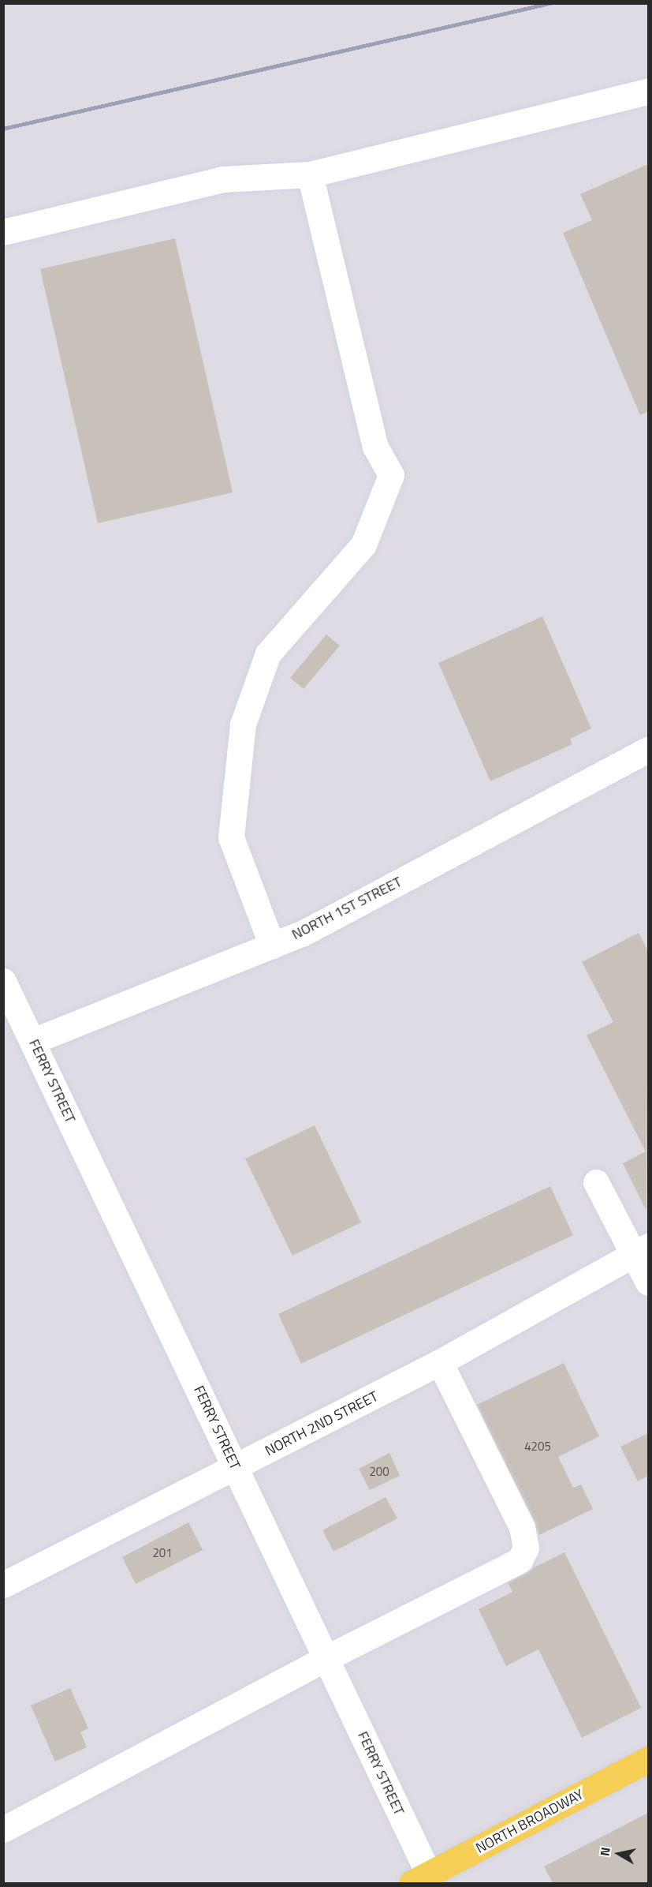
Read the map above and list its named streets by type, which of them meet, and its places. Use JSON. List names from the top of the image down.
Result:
{
  "streets": {
    "main road": ["NORTH BROADWAY"],
    "street": ["NORTH 1ST STREET", "FERRY STREET", "NORTH 2ND STREET"]
  },
  "crossings": [
    ["NORTH 1ST STREET", "FERRY STREET"],
    ["FERRY STREET", "NORTH 2ND STREET"],
    ["FERRY STREET", "NORTH BROADWAY"]
  ],
  "house_numbers": ["4205", "200", "201"],
  "north": "left"
}
